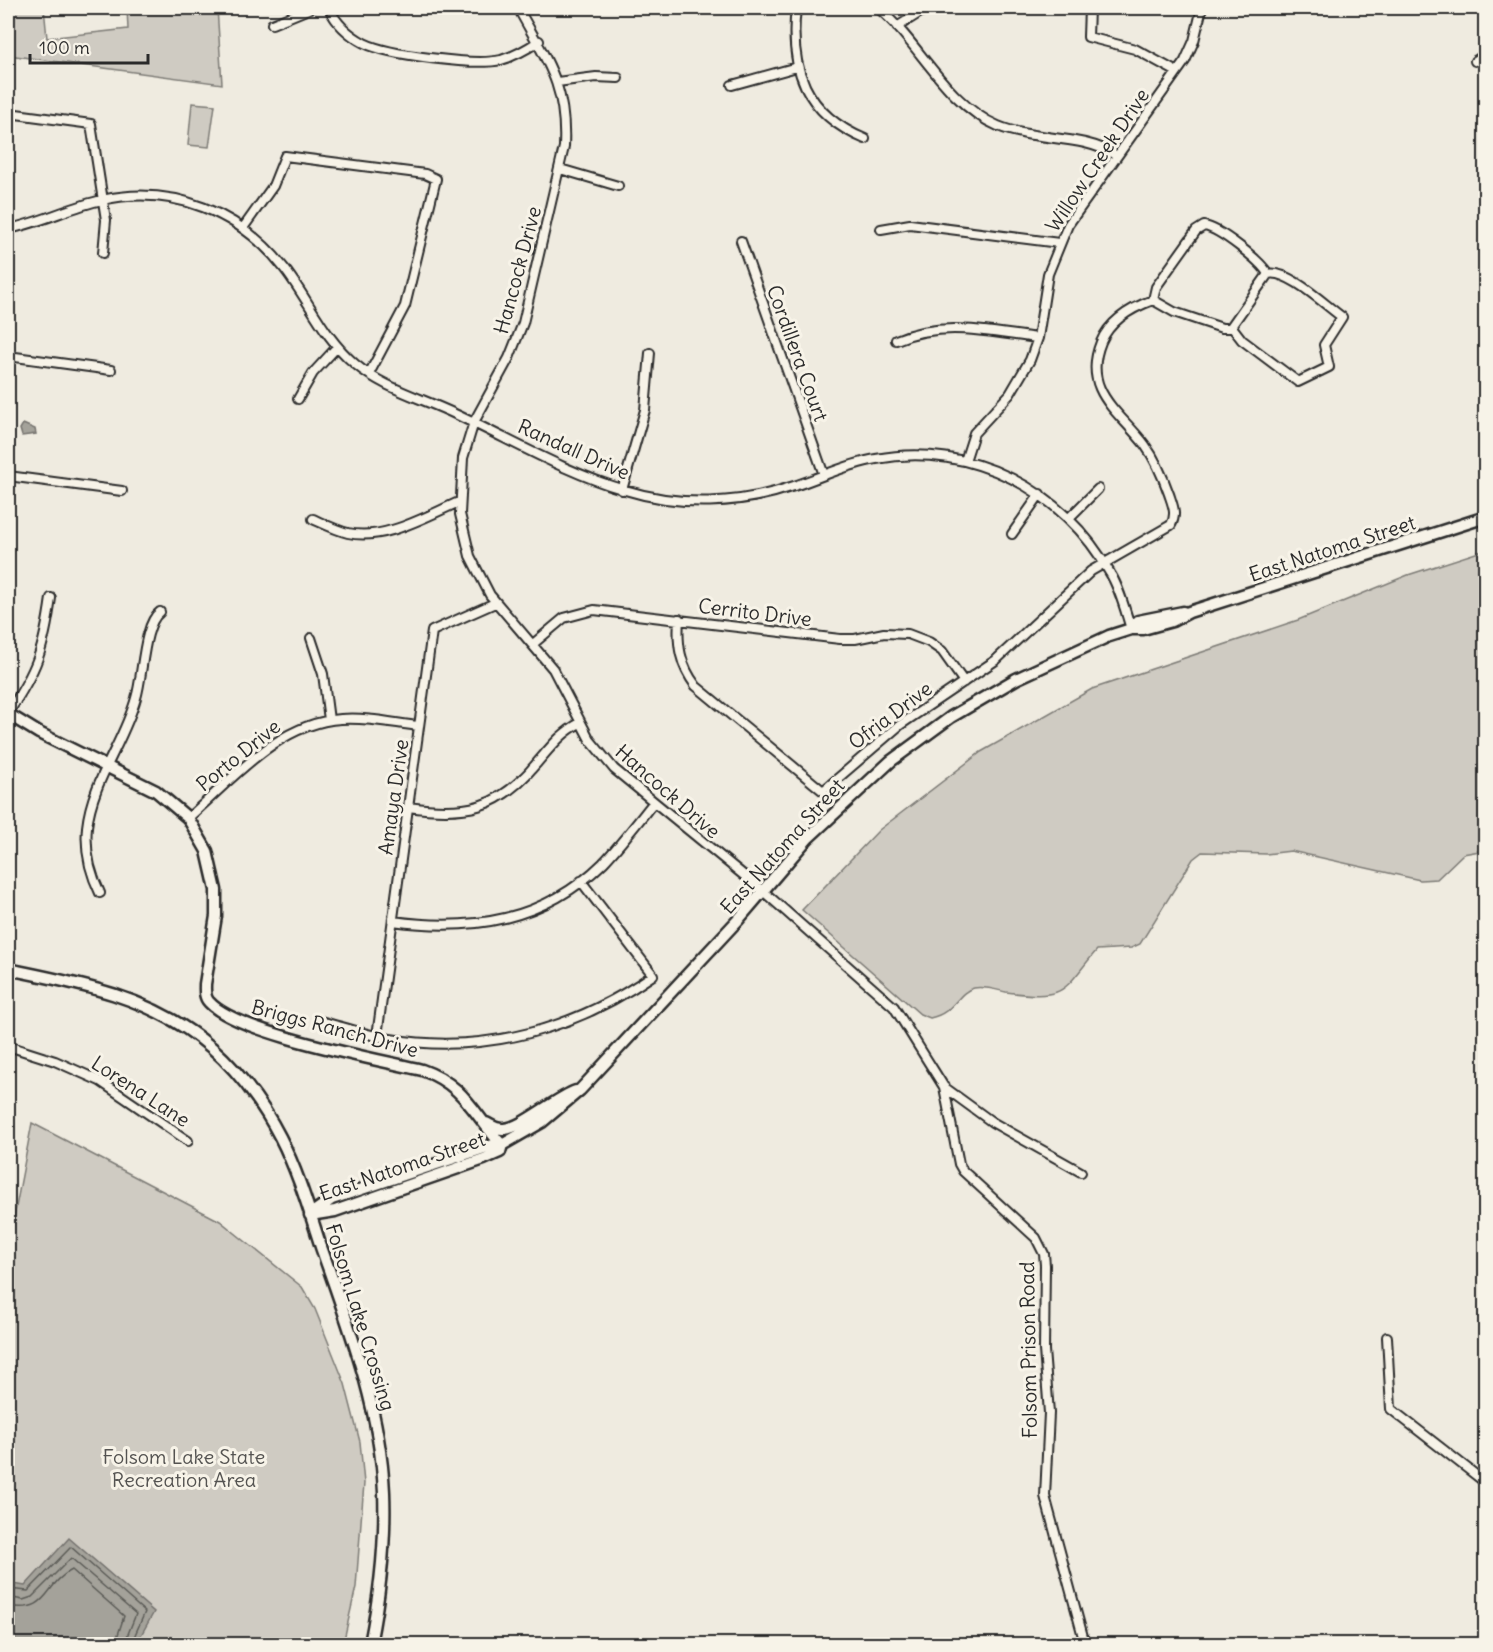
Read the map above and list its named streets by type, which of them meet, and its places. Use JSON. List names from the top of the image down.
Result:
{
  "streets": {
    "main road": ["East Natoma Street", "Briggs Ranch Drive", "Folsom Lake Crossing"],
    "street": [
      "Willow Creek Drive",
      "Hancock Drive",
      "Cordillera Court",
      "Randall Drive",
      "Cerrito Drive",
      "Ofria Drive",
      "Porto Drive",
      "Amaya Drive",
      "Lorena Lane",
      "Folsom Prison Road"
    ]
  },
  "crossings": [
    ["Willow Creek Drive", "Randall Drive"],
    ["Hancock Drive", "Randall Drive"],
    ["Hancock Drive", "East Natoma Street"],
    ["Hancock Drive", "Cerrito Drive"],
    ["Hancock Drive", "Amaya Drive"],
    ["Hancock Drive", "Folsom Prison Road"],
    ["Cordillera Court", "Randall Drive"],
    ["Randall Drive", "East Natoma Street"],
    ["Randall Drive", "Ofria Drive"],
    ["East Natoma Street", "Briggs Ranch Drive"],
    ["East Natoma Street", "Folsom Lake Crossing"],
    ["East Natoma Street", "Folsom Prison Road"],
    ["Cerrito Drive", "Ofria Drive"],
    ["Porto Drive", "Amaya Drive"],
    ["Porto Drive", "Briggs Ranch Drive"]
  ],
  "parks": ["Folsom Lake State Recreation Area"],
  "scale_bar": "100 m"
}
